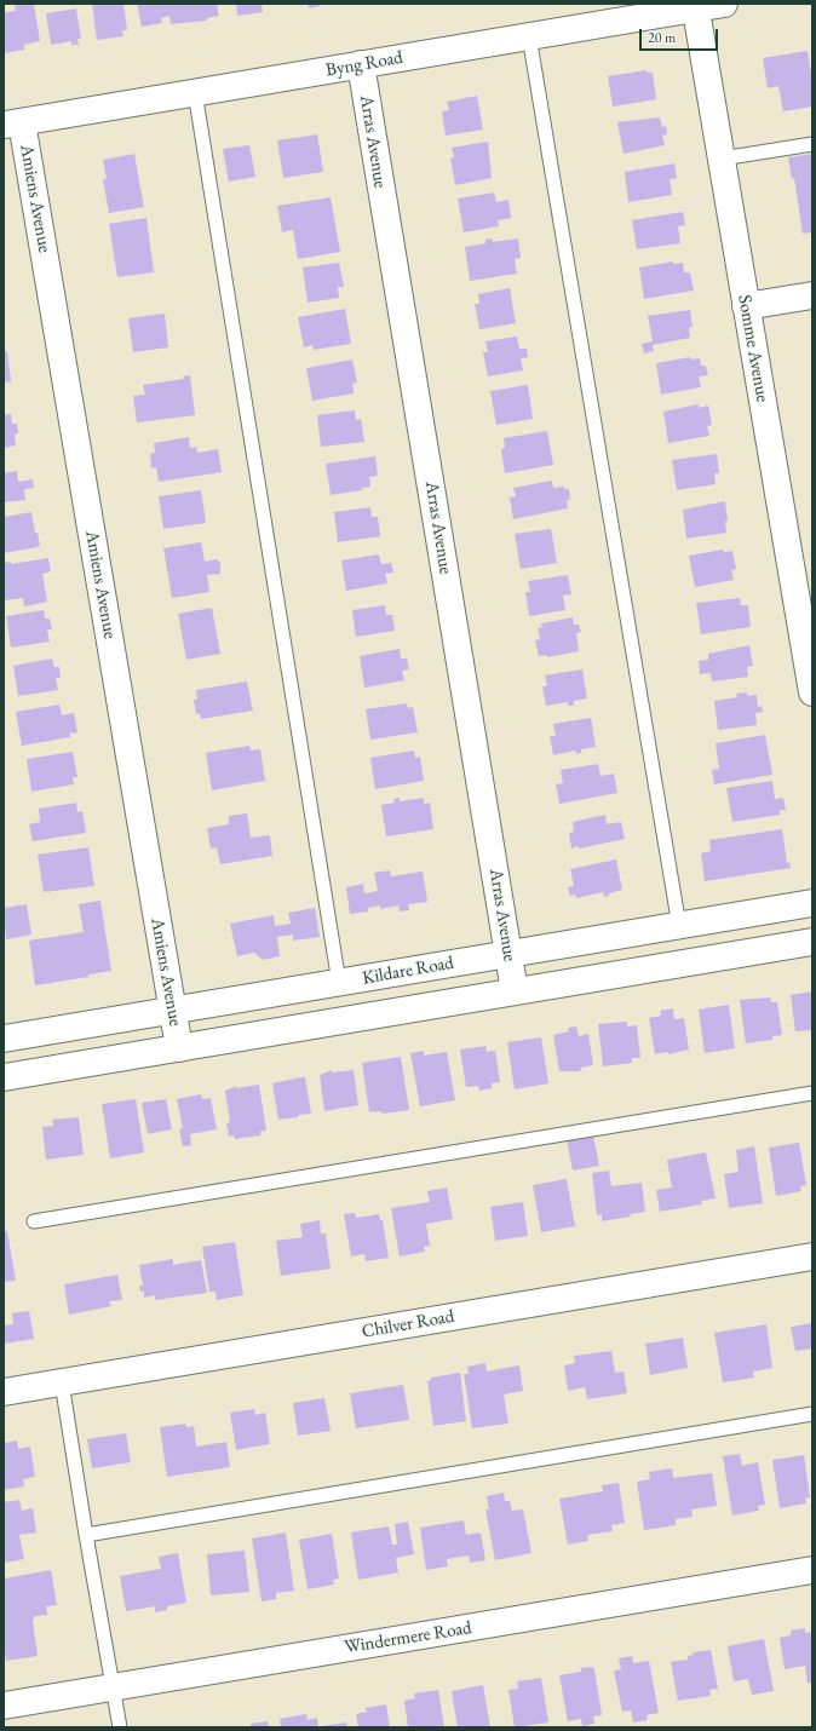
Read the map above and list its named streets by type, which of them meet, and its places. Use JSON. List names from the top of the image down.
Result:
{
  "streets": {
    "street": [
      "Byng Road",
      "Arras Avenue",
      "Amiens Avenue",
      "Somme Avenue",
      "Kildare Road",
      "Chilver Road",
      "Windermere Road"
    ]
  },
  "crossings": [
    ["Byng Road", "Arras Avenue"],
    ["Byng Road", "Amiens Avenue"],
    ["Byng Road", "Somme Avenue"],
    ["Arras Avenue", "Kildare Road"],
    ["Amiens Avenue", "Kildare Road"]
  ],
  "scale_bar": "20 m"
}
